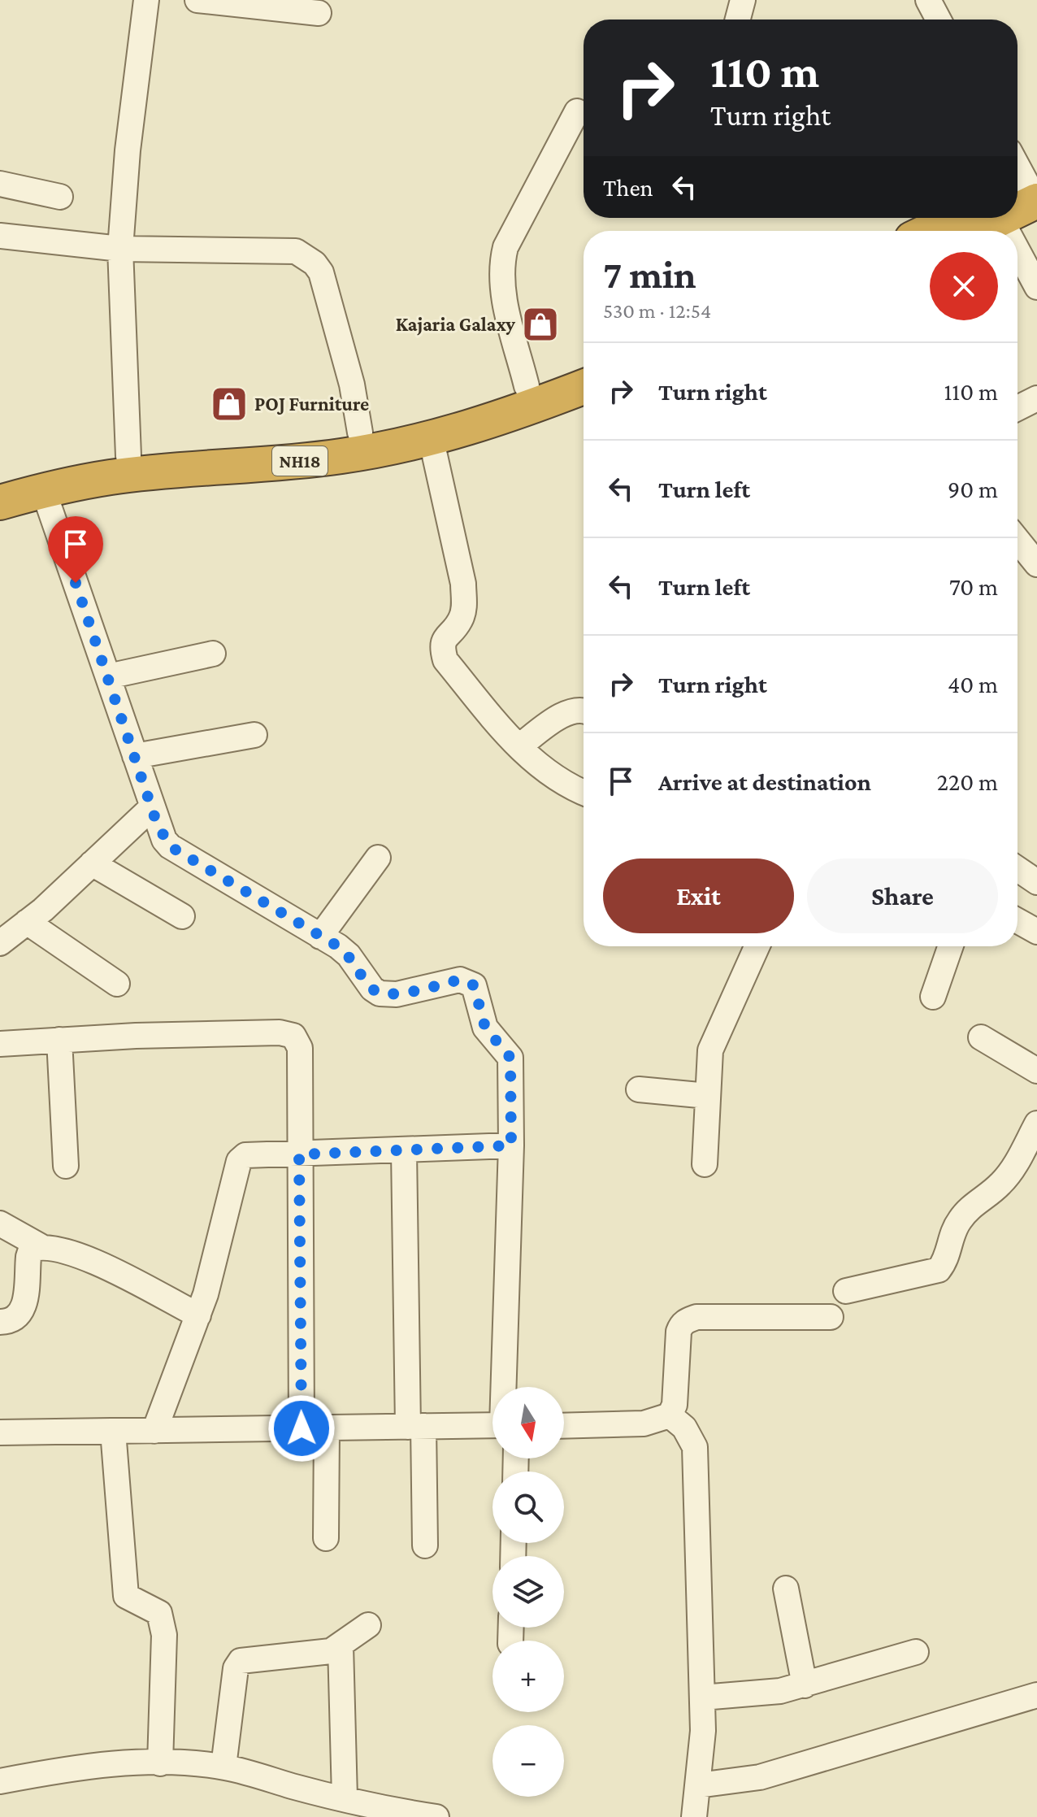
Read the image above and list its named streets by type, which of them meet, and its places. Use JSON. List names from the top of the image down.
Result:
{
  "streets": {
    "highway": ["NH18"]
  },
  "places": {
    "shop": ["Kajaria Galaxy", "POJ Furniture"]
  },
  "north": "bottom",
  "page": {
    "turn": ["110 m", "Turn right"],
    "then": "Then",
    "heading": ["7 min", "530 m · 12:54"],
    "list": [
      {
        "name": "Turn right",
        "value": "110 m"
      },
      {
        "name": "Turn left",
        "value": "90 m"
      },
      {
        "name": "Turn left",
        "value": "70 m"
      },
      {
        "name": "Turn right",
        "value": "40 m"
      },
      {
        "name": "Arrive at destination",
        "value": "220 m"
      }
    ],
    "buttons": ["Exit", "Share"],
    "map_buttons": ["+", "−"]
  }
}
